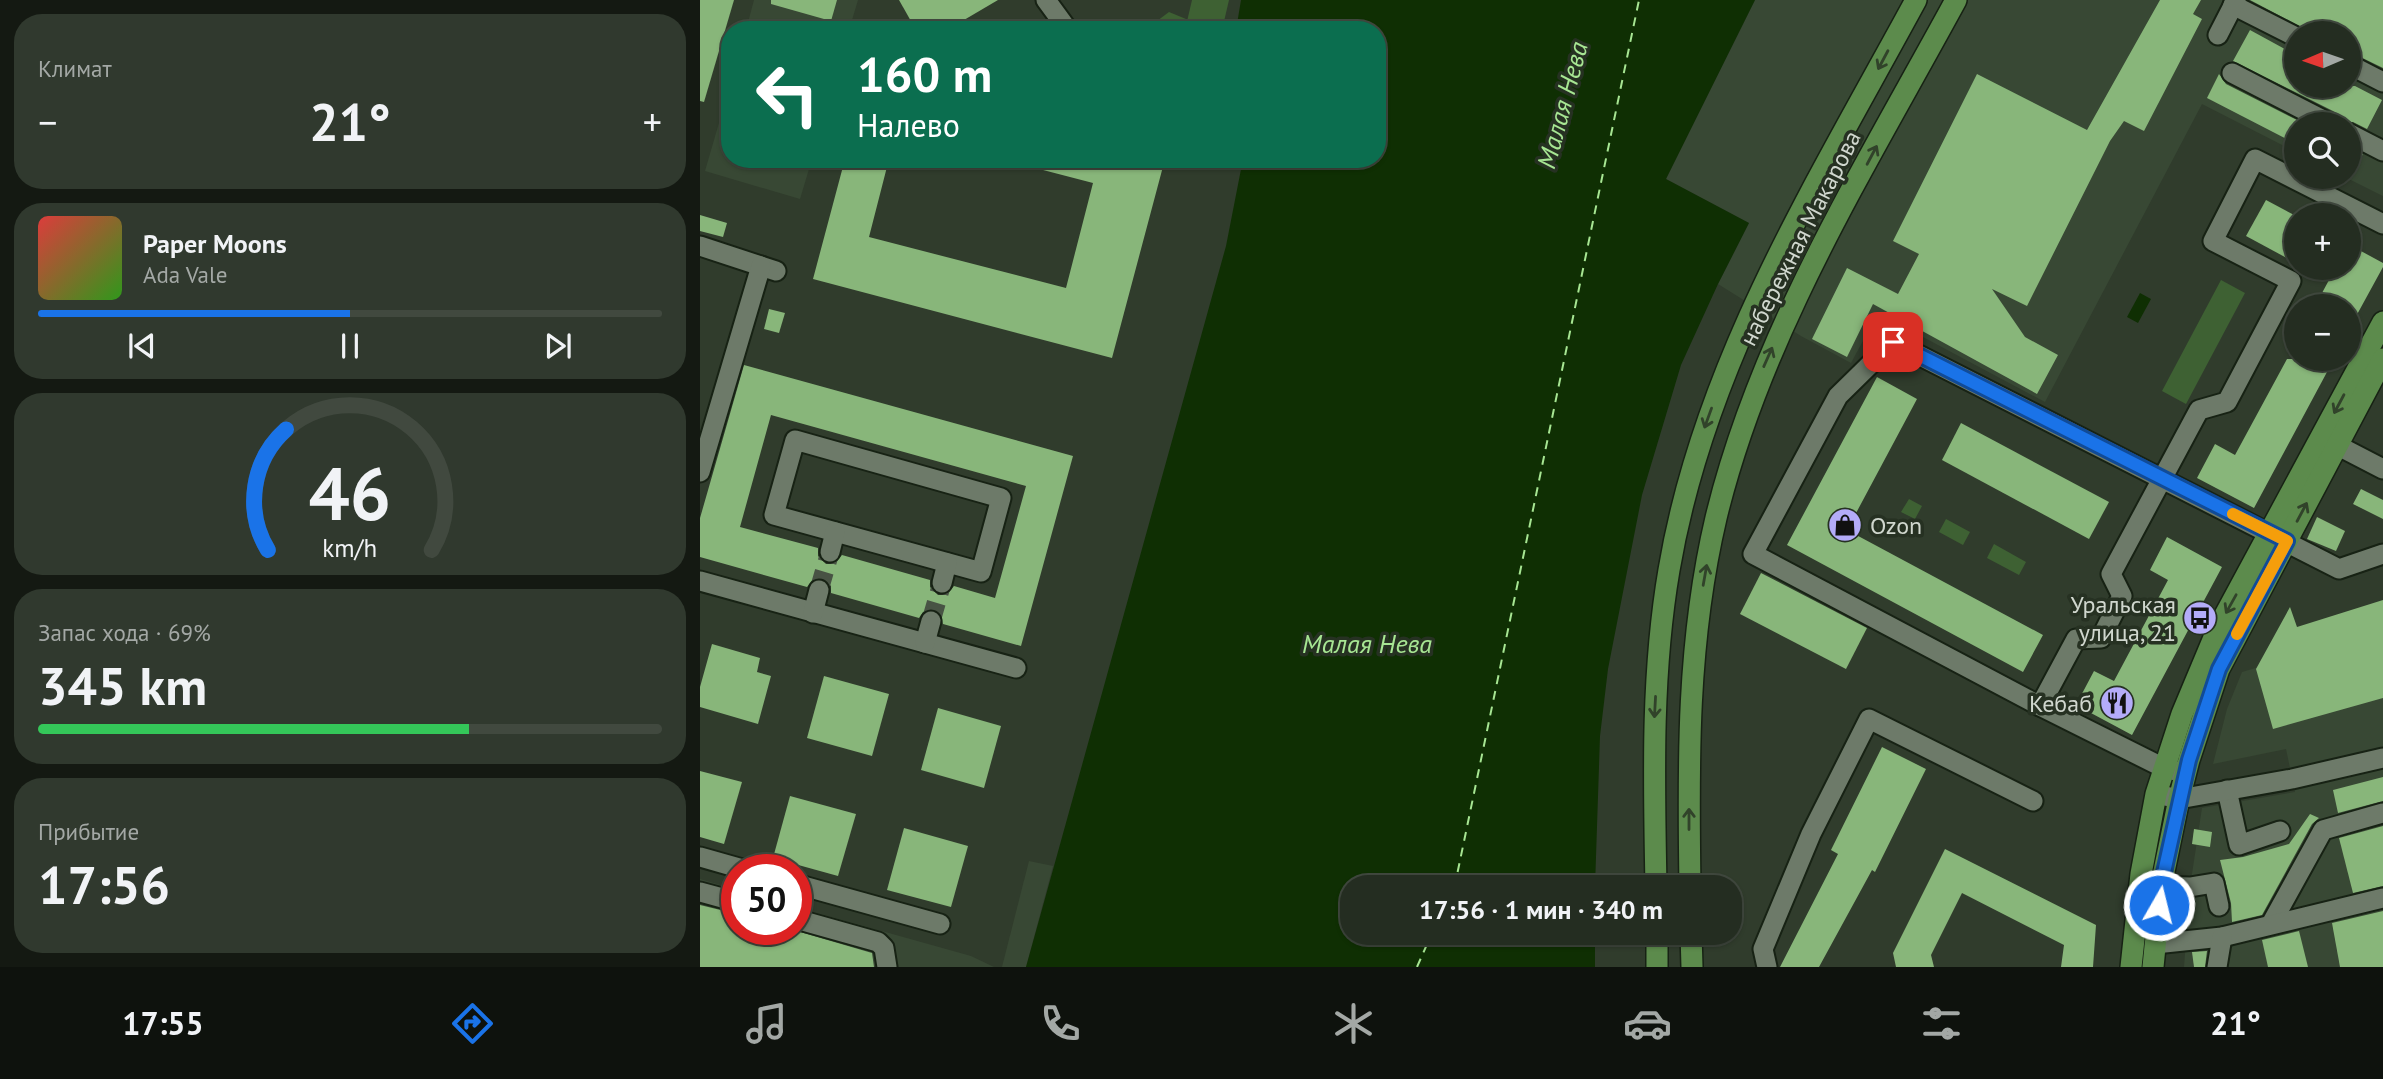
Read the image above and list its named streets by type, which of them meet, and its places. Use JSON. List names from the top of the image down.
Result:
{
  "streets": {
    "main road": ["набережная Макарова"]
  },
  "water": ["Малая Нева"],
  "places": {
    "shop": ["Ozon"],
    "bus stop": ["Уральская улица, 21"],
    "restaurant": ["Кебаб"]
  },
  "north": "left",
  "page": {
    "tile": [
      "Климат",
      ["Запас хода · 69%", "345 km"],
      ["Прибытие", "17:56"]
    ],
    "map_buttons": ["+", "−"],
    "turn": ["160 m", "Налево"],
    "heat": ["−", "21°", "+"],
    "song": ["Paper Moons", "Ada Vale"],
    "limit": "50",
    "trip": "17:56 · 1 мин · 340 m",
    "tabs": ["17:55", "21°"],
    "gauge": ["46", "km/h"]
  }
}
